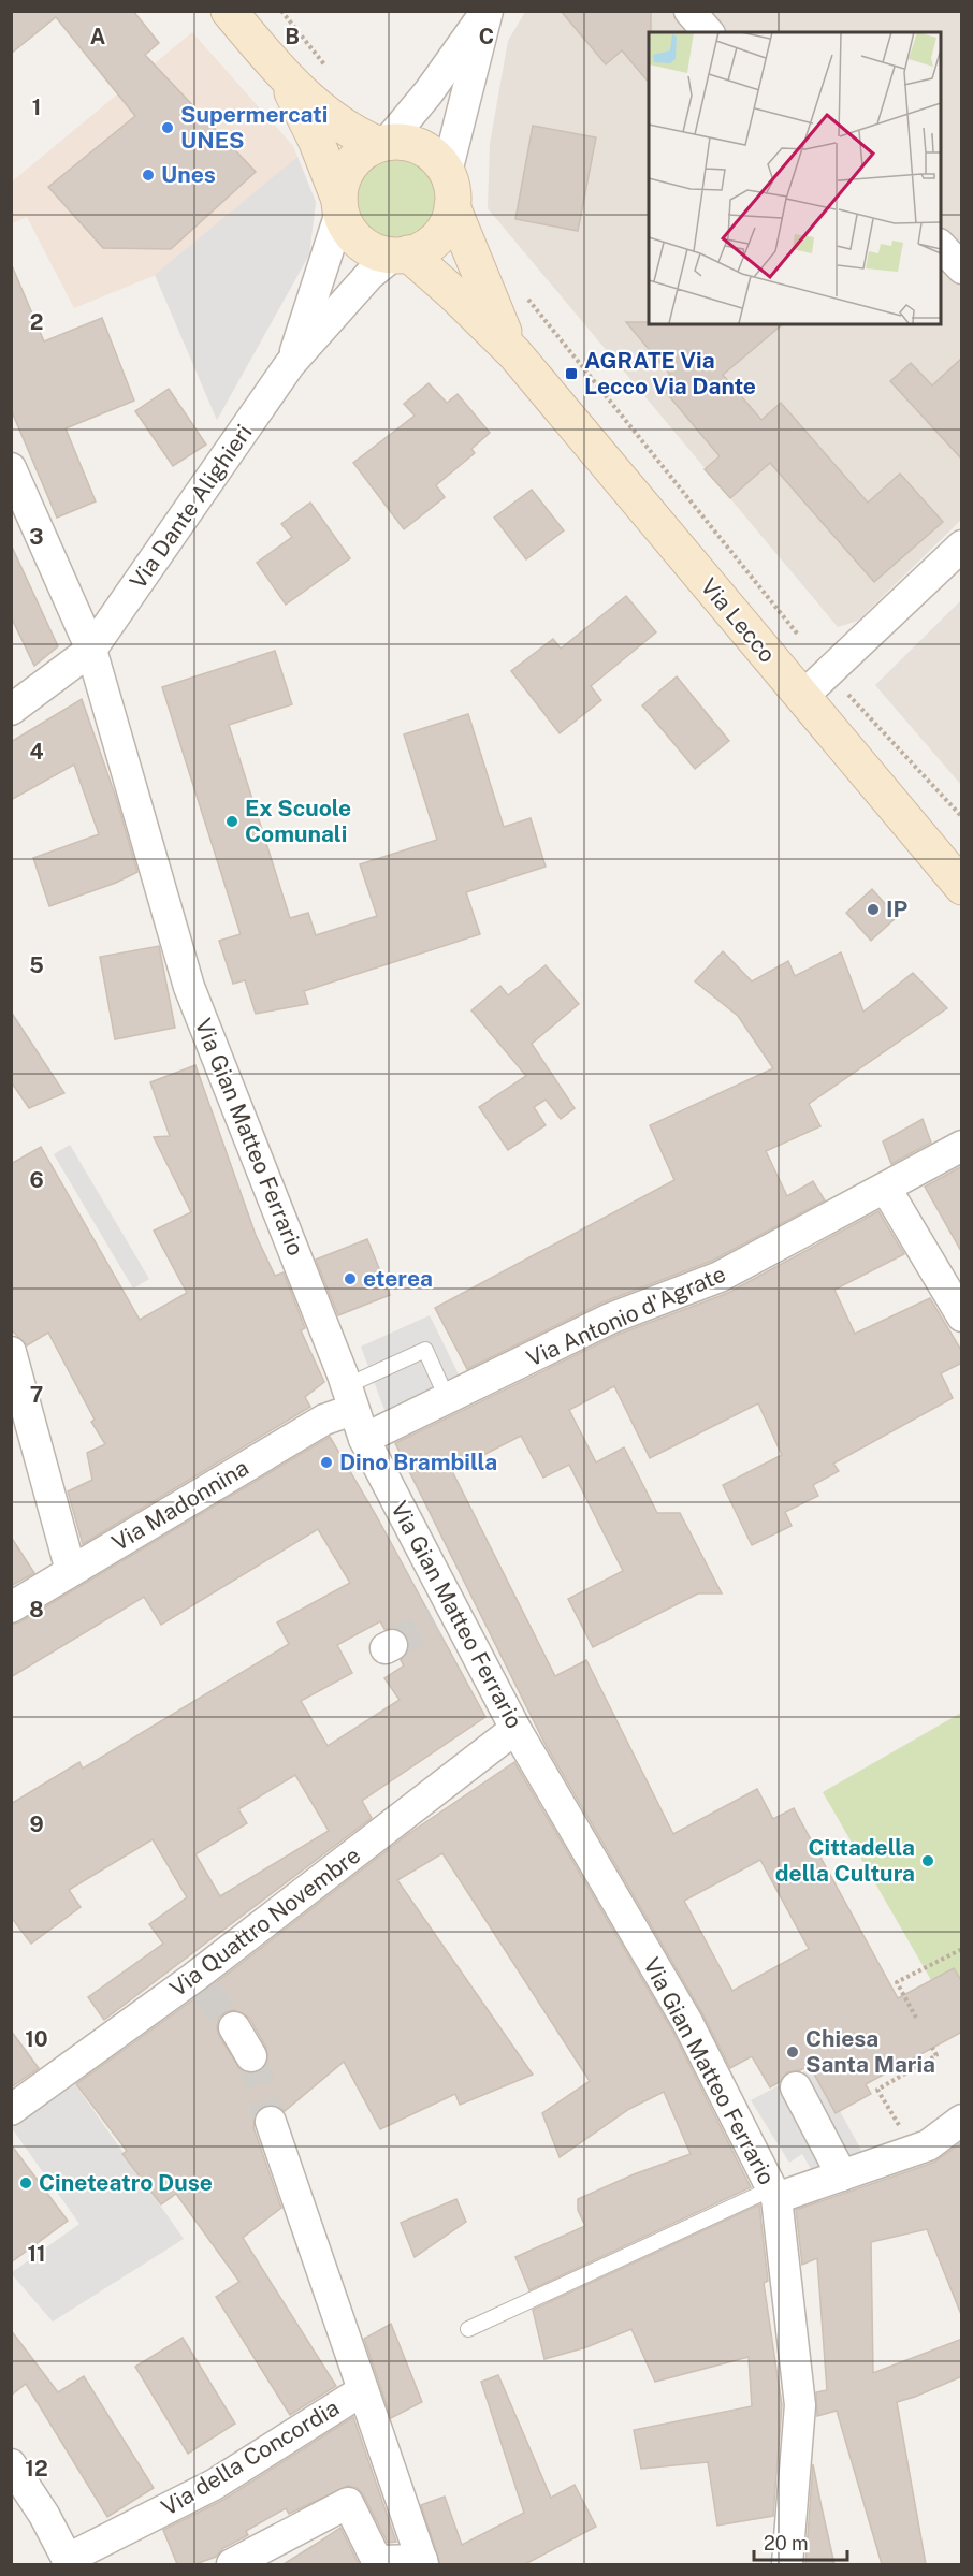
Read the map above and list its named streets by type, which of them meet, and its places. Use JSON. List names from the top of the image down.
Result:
{
  "streets": {
    "street": [
      "Via Dante Alighieri",
      "Via Lecco",
      "Via Gian Matteo Ferrario",
      "Via Antonio d'Agrate",
      "Via Madonnina",
      "Via Quattro Novembre",
      "Via della Concordia"
    ]
  },
  "crossings": [
    ["Via Dante Alighieri", "Via Lecco"],
    ["Via Dante Alighieri", "Via Gian Matteo Ferrario"],
    ["Via Gian Matteo Ferrario", "Via Antonio d'Agrate"],
    ["Via Gian Matteo Ferrario", "Via Madonnina"],
    ["Via Gian Matteo Ferrario", "Via Quattro Novembre"]
  ],
  "places": {
    "other": [
      "Supermercati UNES",
      "Unes",
      "Ex Scuole Comunali",
      "IP",
      "eterea",
      "Dino Brambilla",
      "Cittadella della Cultura",
      "Chiesa Santa Maria",
      "Cineteatro Duse"
    ],
    "transit": ["AGRATE Via Lecco Via Dante"]
  },
  "scale_bar": "20 m",
  "grid": {
    "columns": ["A", "B", "C"],
    "rows": [
      "1",
      "2",
      "3",
      "4",
      "5",
      "6",
      "7",
      "8",
      "9",
      "10",
      "11",
      "12"
    ]
  }
}
